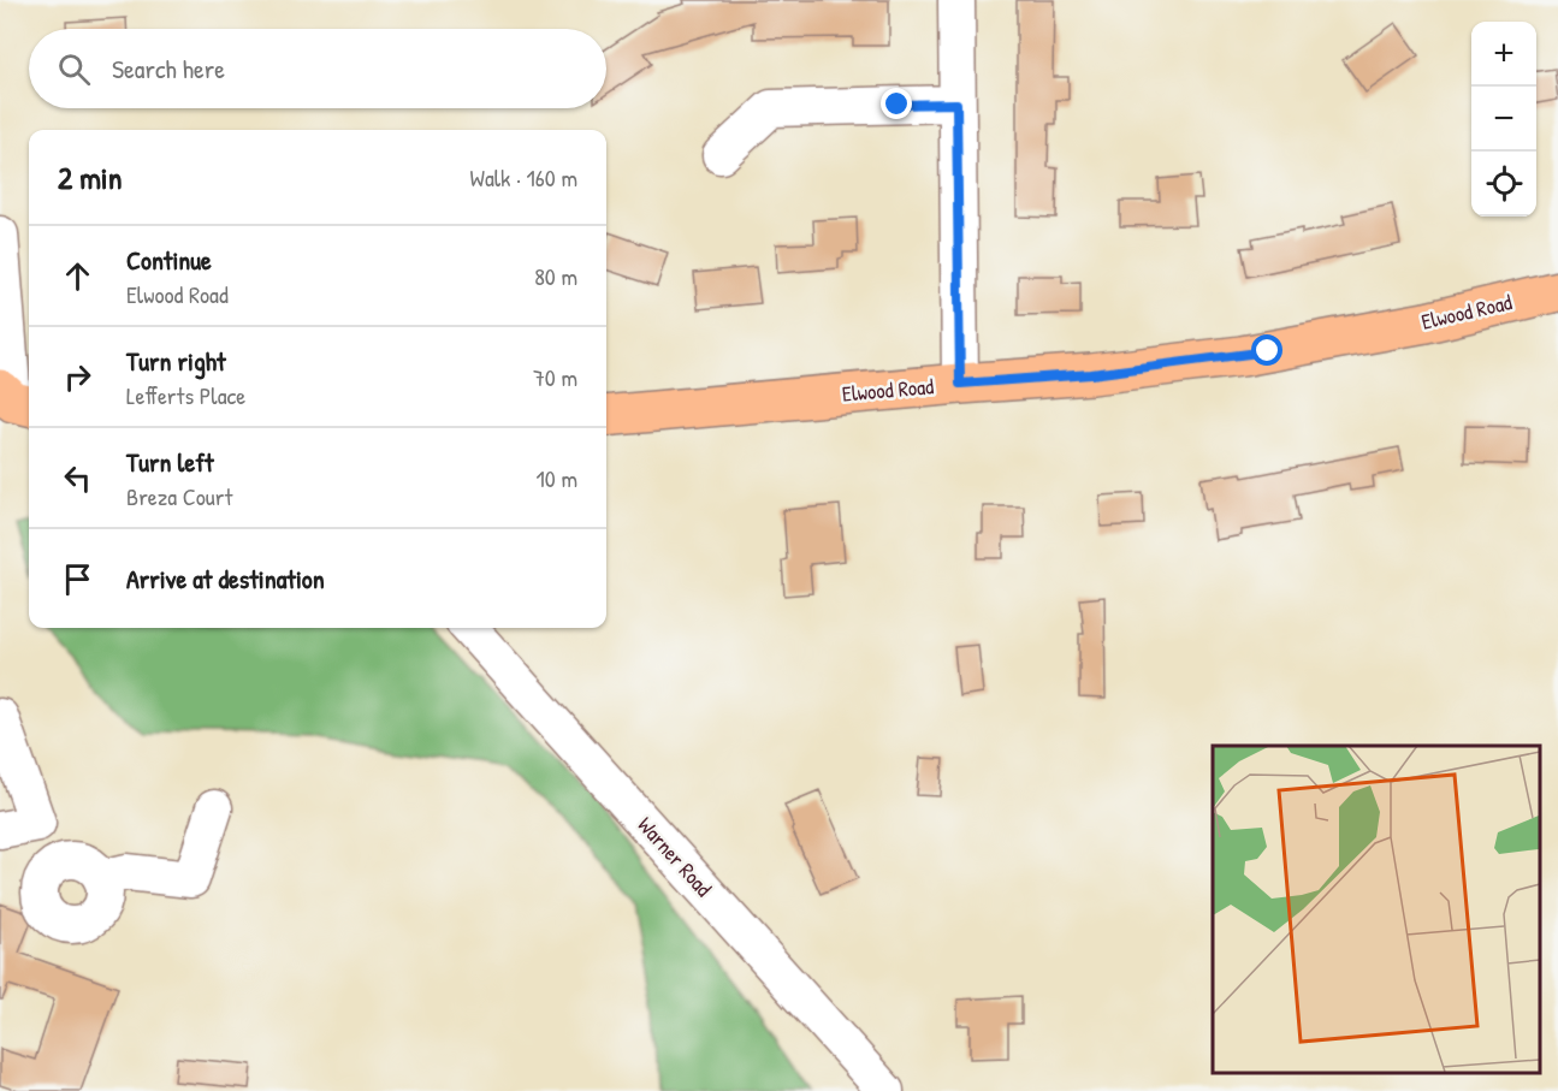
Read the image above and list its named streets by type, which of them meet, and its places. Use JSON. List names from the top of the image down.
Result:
{
  "streets": {
    "main road": ["Elwood Road"],
    "street": ["Warner Road"]
  },
  "page": {
    "map_buttons": ["+", "−"],
    "search": "Search here",
    "heading": ["2 min", "Walk · 160 m"],
    "list": [
      ["Continue", "Elwood Road", "80 m"],
      ["Turn right", "Lefferts Place", "70 m"],
      ["Turn left", "Breza Court", "10 m"],
      "Arrive at destination"
    ]
  }
}
